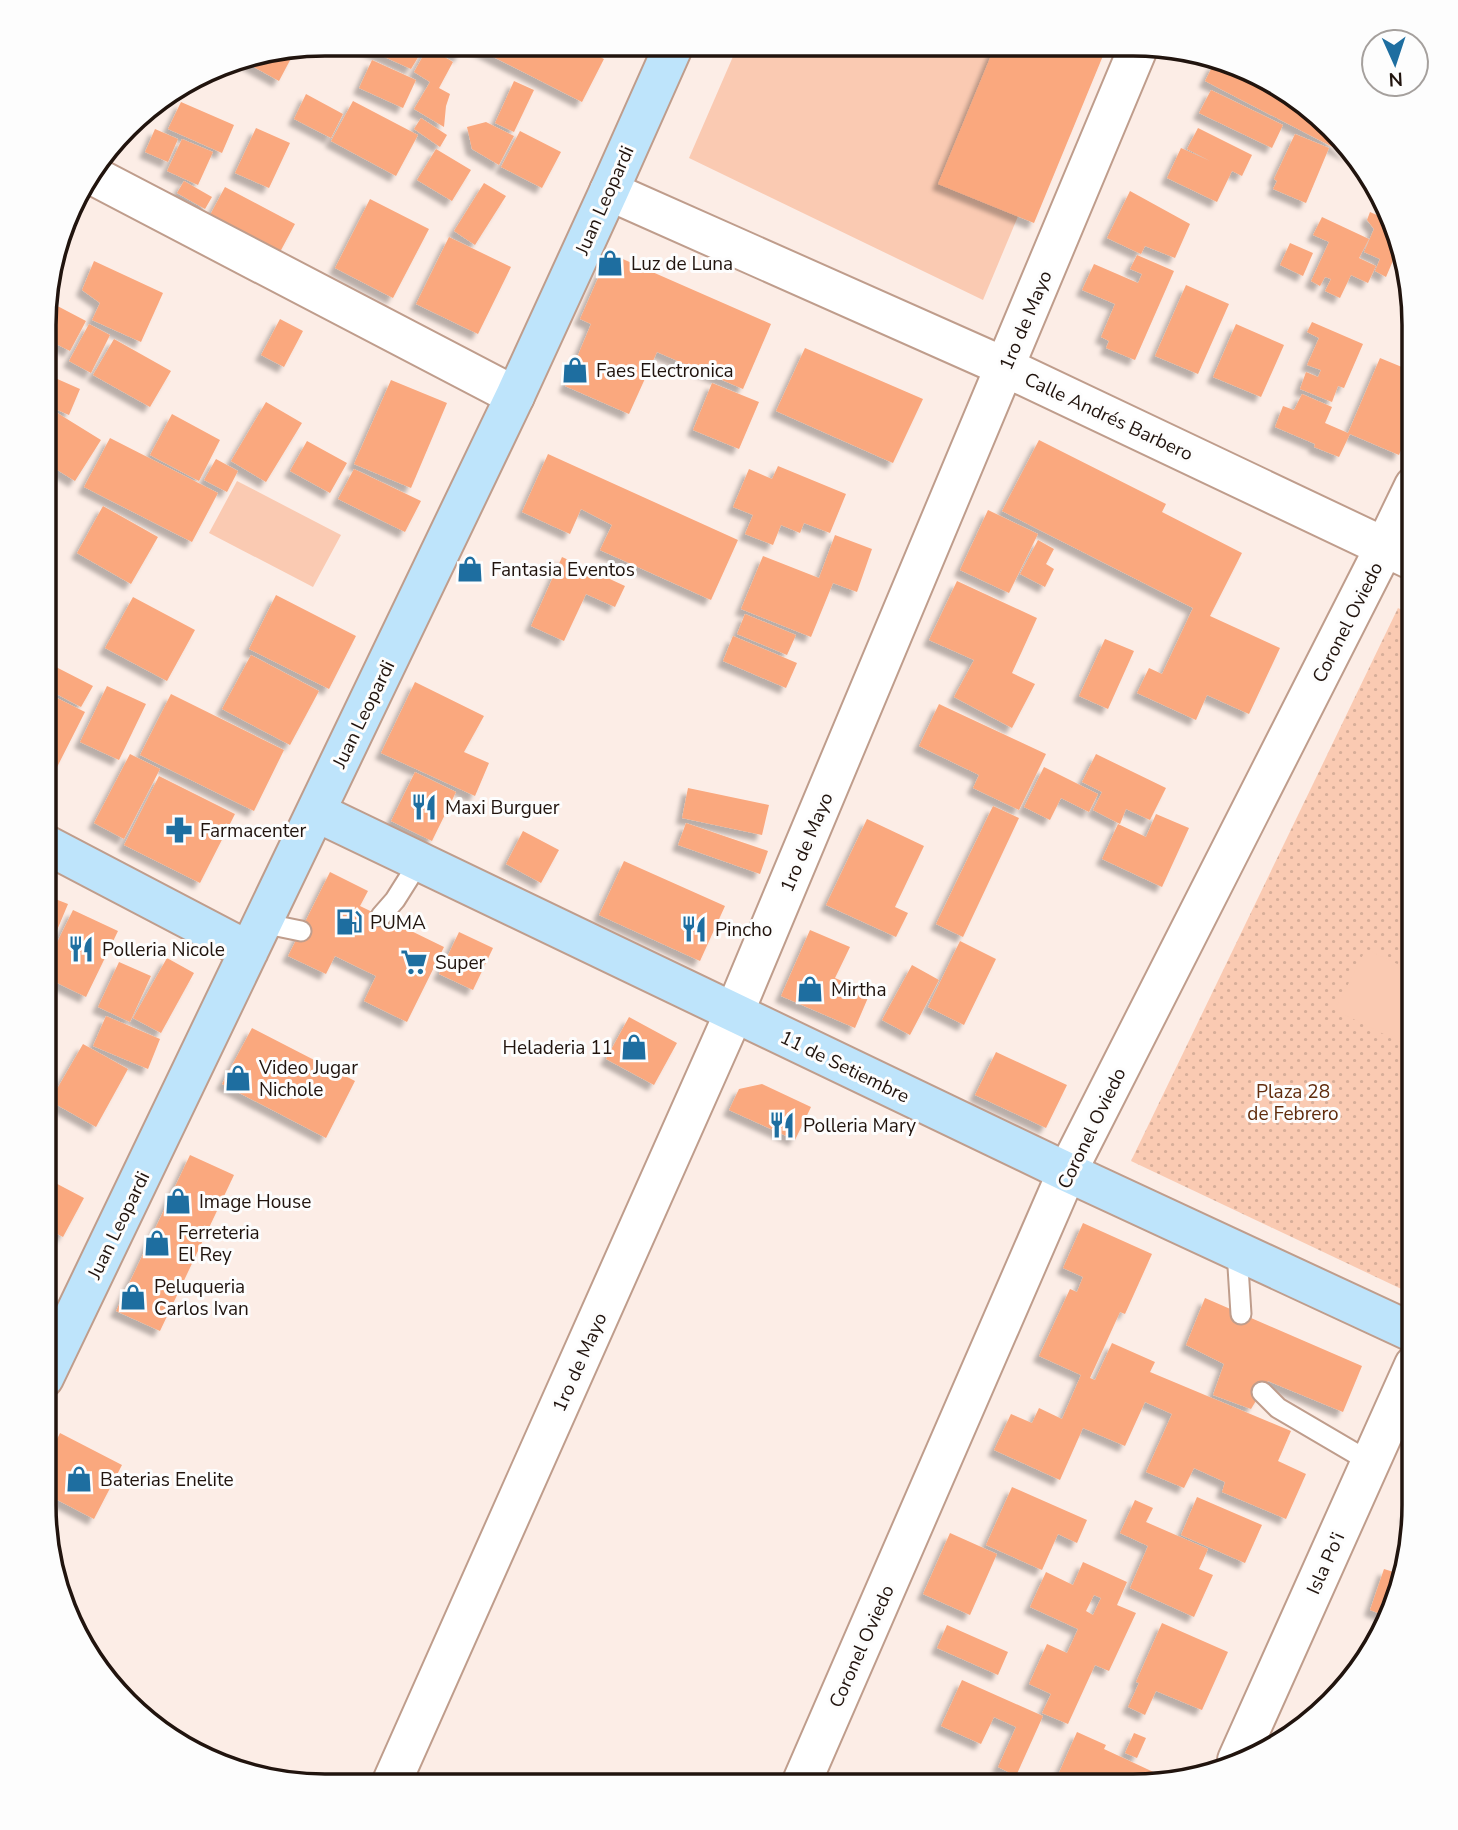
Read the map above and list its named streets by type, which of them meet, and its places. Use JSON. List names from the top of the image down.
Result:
{
  "streets": {
    "main road": ["Juan Leopardi", "11 de Setiembre"],
    "street": [
      "1ro de Mayo",
      "Calle Andrés Barbero",
      "Coronel Oviedo",
      "Isla Po'i"
    ]
  },
  "crossings": [
    ["Juan Leopardi", "Calle Andrés Barbero"],
    ["Juan Leopardi", "11 de Setiembre"],
    ["1ro de Mayo", "Calle Andrés Barbero"],
    ["1ro de Mayo", "11 de Setiembre"],
    ["Calle Andrés Barbero", "Coronel Oviedo"],
    ["Coronel Oviedo", "11 de Setiembre"]
  ],
  "parks": ["Plaza 28 de Febrero"],
  "places": {
    "shop": [
      "Luz de Luna",
      "Faes Electronica",
      "Fantasia Eventos",
      "Mirtha",
      "Heladeria 11",
      "Video Jugar Nichole",
      "Image House",
      "Ferreteria El Rey",
      "Peluqueria Carlos Ivan",
      "Baterias Enelite"
    ],
    "restaurant": [
      "Maxi Burguer",
      "Pincho",
      "Polleria Nicole",
      "Polleria Mary"
    ],
    "pharmacy": ["Farmacenter"],
    "fuel station": ["PUMA"],
    "supermarket": ["Super"]
  },
  "north": "bottom"
}
